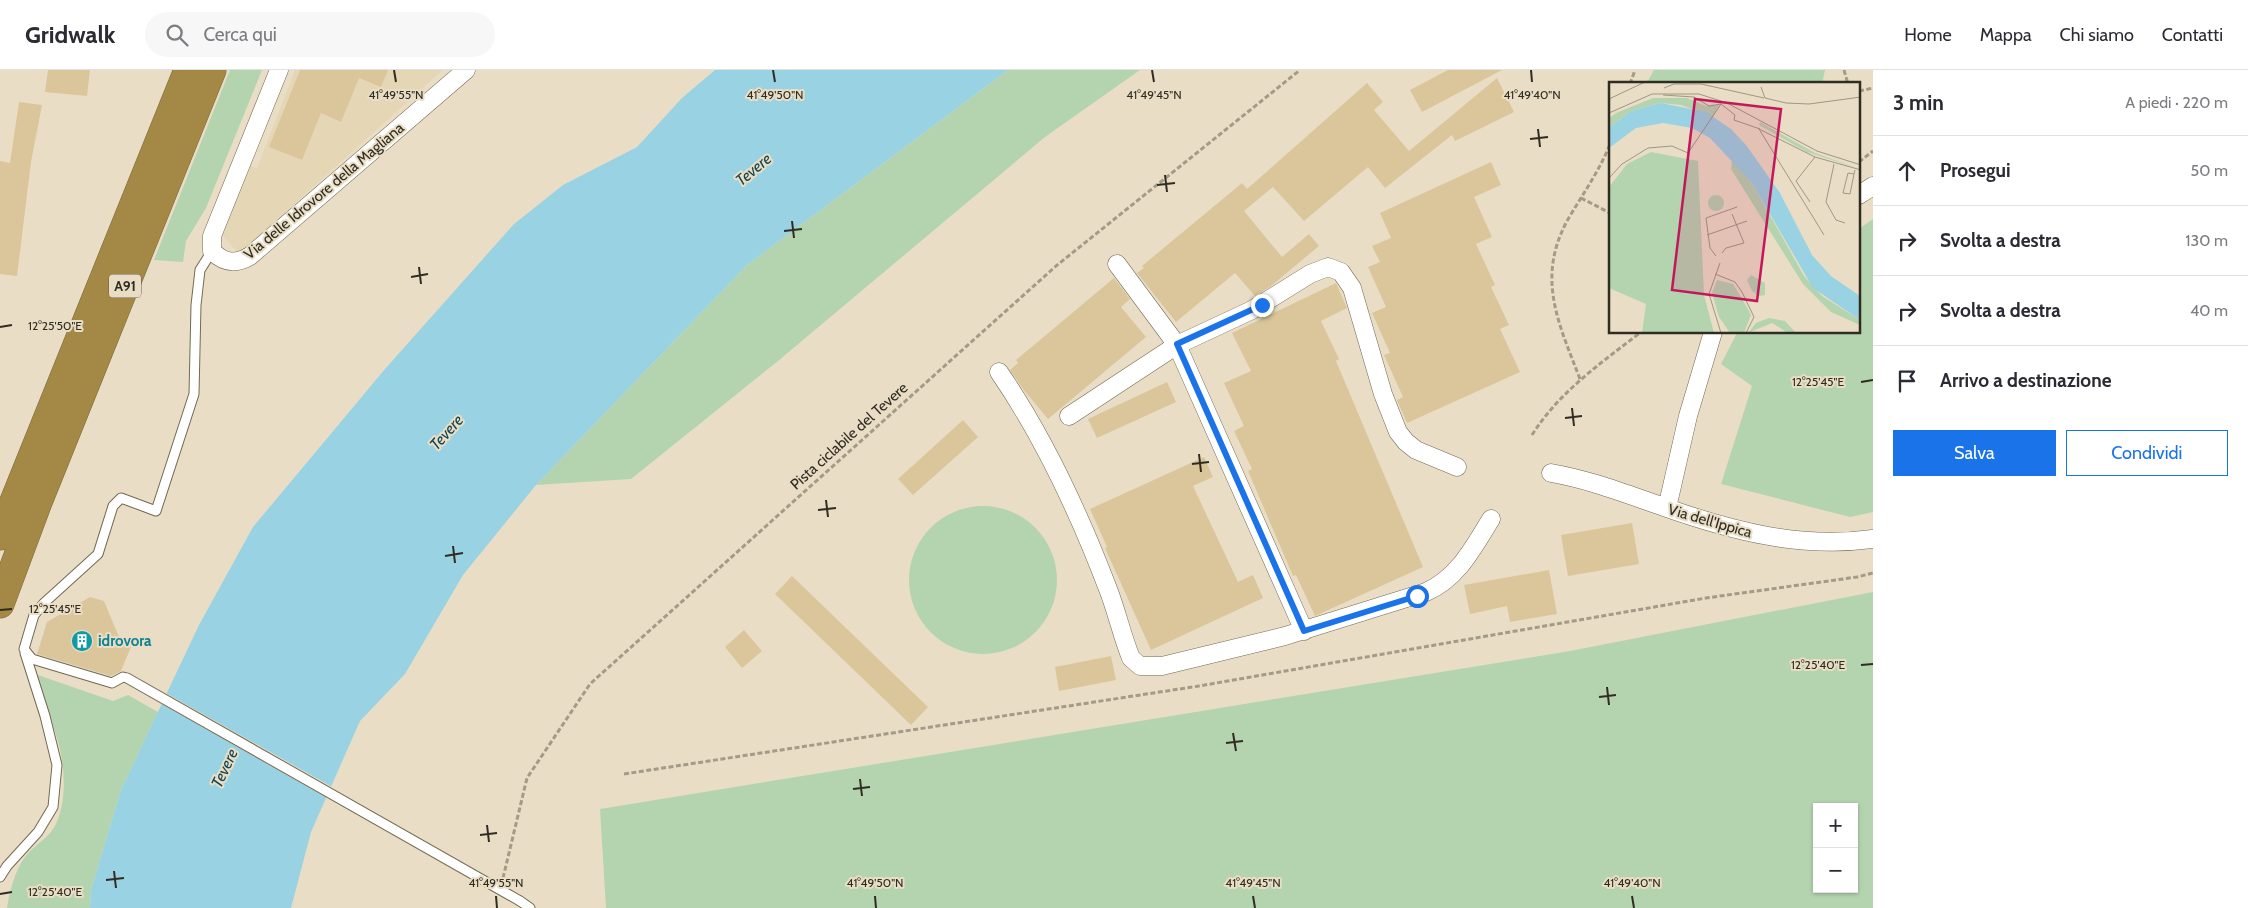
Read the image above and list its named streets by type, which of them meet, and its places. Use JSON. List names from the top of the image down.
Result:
{
  "streets": {
    "highway": ["A91"],
    "street": ["Via delle Idrovore della Magliana", "Via dell'Ippica"],
    "path": ["Pista ciclabile del Tevere"]
  },
  "water": ["Tevere"],
  "places": {
    "building": ["idrovora"]
  },
  "page": {
    "header": "Gridwalk",
    "search": "Cerca qui",
    "nav": [
      "Home",
      "Mappa",
      "Chi siamo",
      "Contatti"
    ],
    "heading": ["3 min", "A piedi · 220 m"],
    "list": [
      ["Prosegui", "50 m"],
      ["Svolta a destra", "130 m"],
      ["Svolta a destra", "40 m"],
      "Arrivo a destinazione"
    ],
    "buttons": ["Salva", "Condividi"],
    "map_buttons": ["+", "−"]
  },
  "coordinates": [
    "41°49'55\"N",
    "41°49'50\"N",
    "41°49'45\"N",
    "41°49'40\"N",
    "12°25'50\"E",
    "12°25'45\"E",
    "12°25'40\"E"
  ]
}
